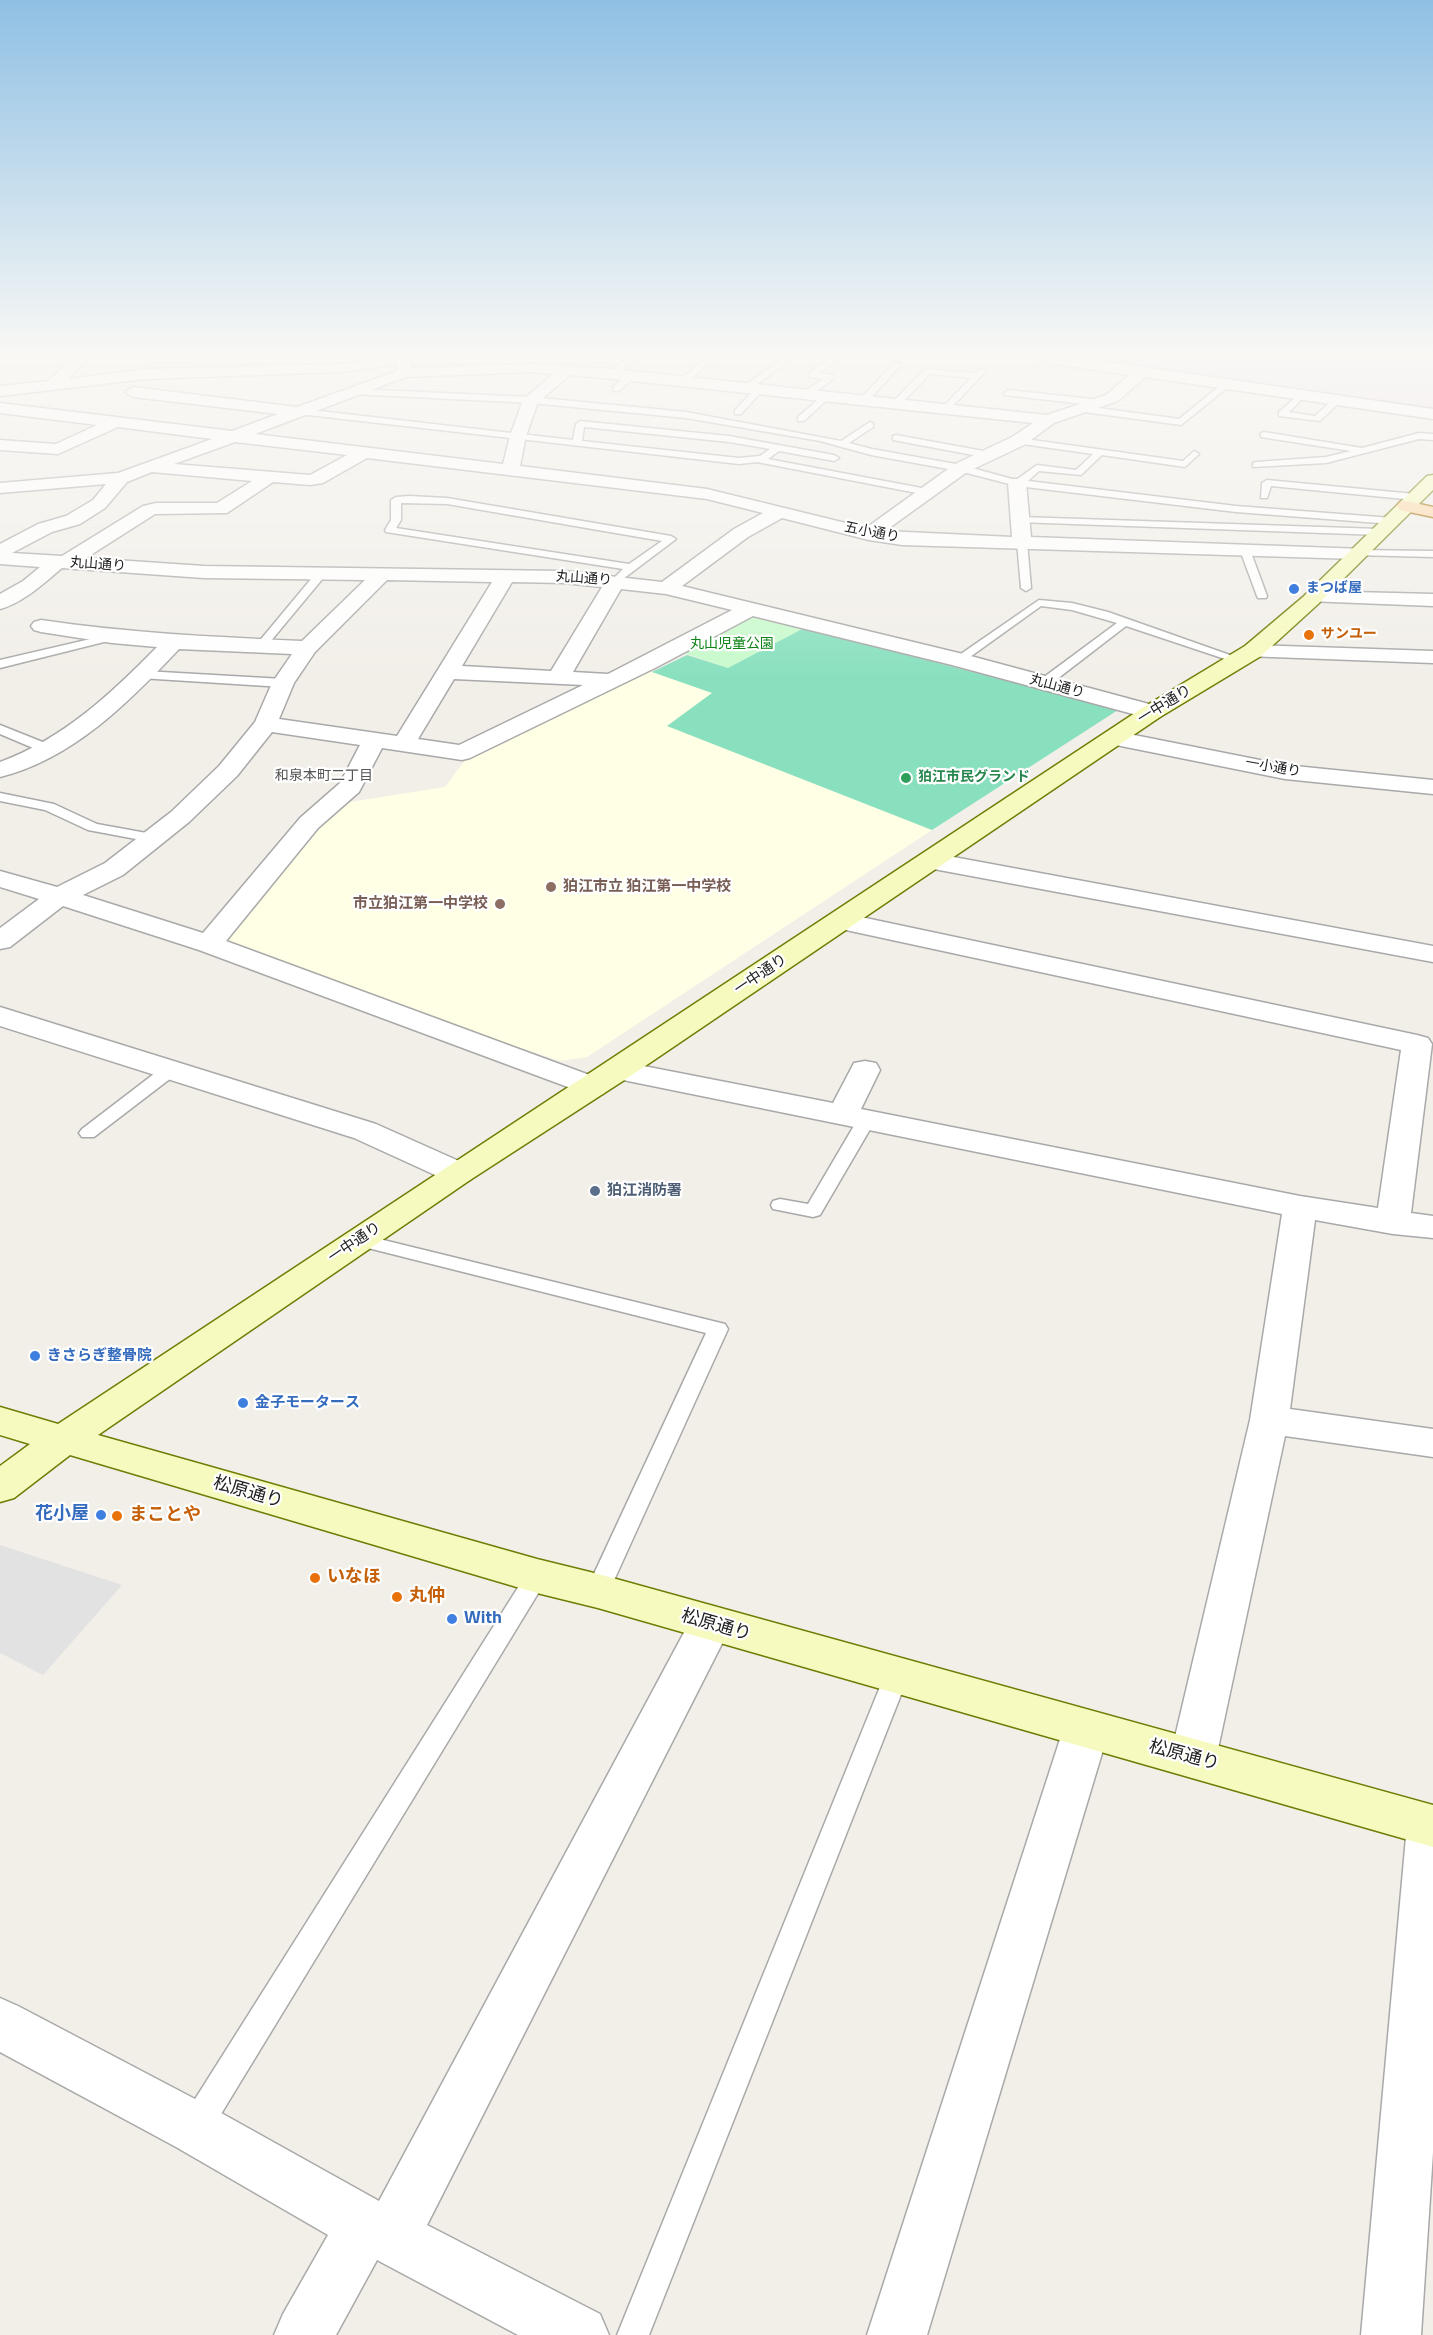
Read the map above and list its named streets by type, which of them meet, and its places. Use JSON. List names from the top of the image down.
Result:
{
  "streets": {
    "street": [
      "五小通り",
      "丸山通り",
      "一中通り",
      "一小通り",
      "松原通り"
    ]
  },
  "crossings": [
    ["五小通り", "一中通り"],
    ["丸山通り", "一中通り"],
    ["一中通り", "一小通り"],
    ["一中通り", "松原通り"]
  ],
  "districts": ["和泉本町二丁目"],
  "parks": ["丸山児童公園"],
  "places": [
    "まつば屋",
    "サンユー",
    "狛江市民グランド",
    "狛江市立 狛江第一中学校",
    "市立狛江第一中学校",
    "狛江消防署",
    "きさらぎ整骨院",
    "金子モータース",
    "花小屋",
    "まことや",
    "いなほ",
    "丸仲",
    "With"
  ]
}
